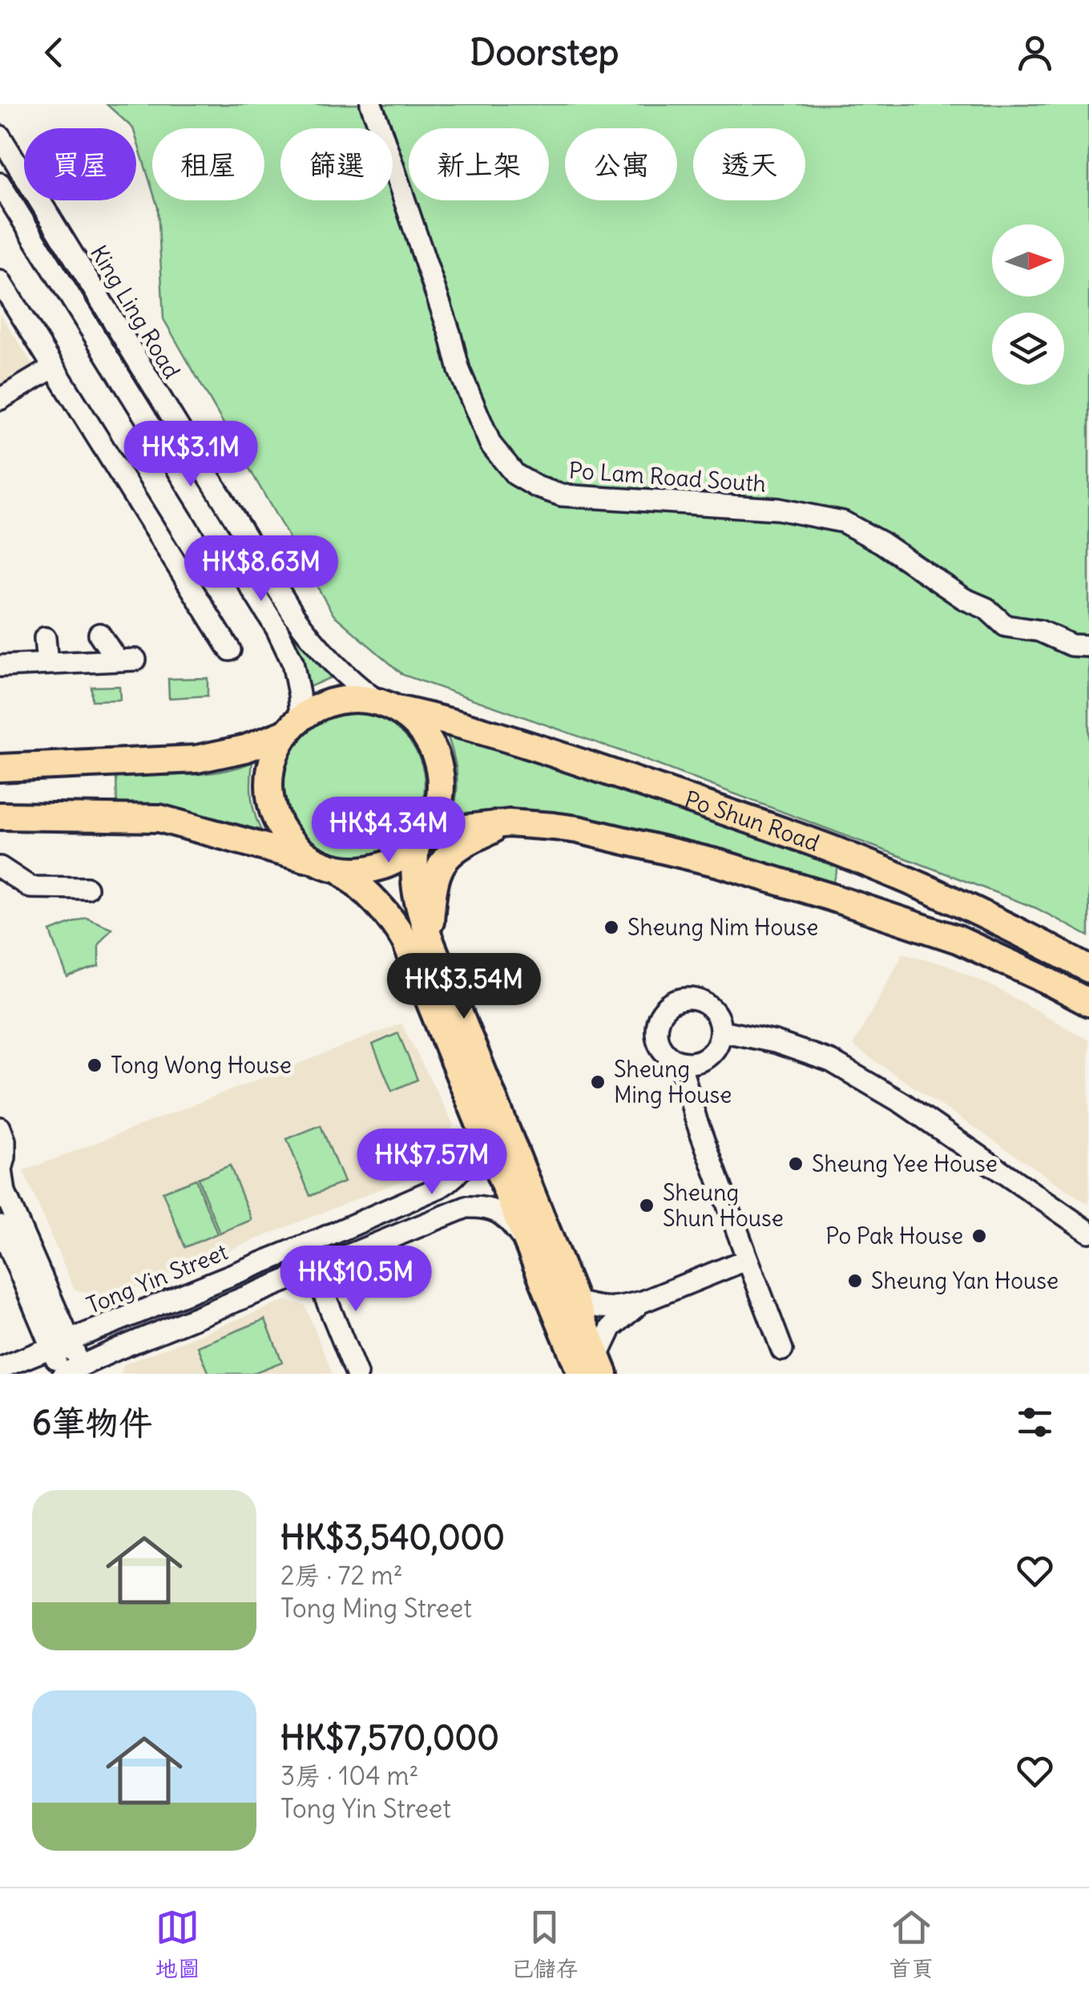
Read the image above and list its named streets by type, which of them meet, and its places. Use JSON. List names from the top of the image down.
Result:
{
  "streets": {
    "main road": ["Po Shun Road"],
    "street": ["King Ling Road", "Po Lam Road South", "Tong Yin Street"]
  },
  "crossings": [
    ["King Ling Road", "Po Shun Road"]
  ],
  "places": [
    "Sheung Nim House",
    "Tong Wong House",
    "Sheung Ming House",
    "Sheung Yee House",
    "Sheung Shun House",
    "Po Pak House",
    "Sheung Yan House"
  ],
  "north": "right",
  "page": {
    "header": "Doorstep",
    "chip": [
      "買屋",
      "租屋",
      "篩選",
      "新上架",
      "公寓",
      "透天"
    ],
    "price": [
      "HK$3.1M",
      "HK$8.63M",
      "HK$4.34M",
      "HK$3.54M",
      "HK$7.57M",
      "HK$10.5M"
    ],
    "heading": "6筆物件",
    "list": [
      {
        "name": "HK$3,540,000",
        "note": "2房 · 72 m² · Tong Ming Street"
      },
      {
        "name": "HK$7,570,000",
        "note": "3房 · 104 m² · Tong Yin Street"
      }
    ],
    "tabs": ["地圖", "已儲存", "首頁"]
  }
}
